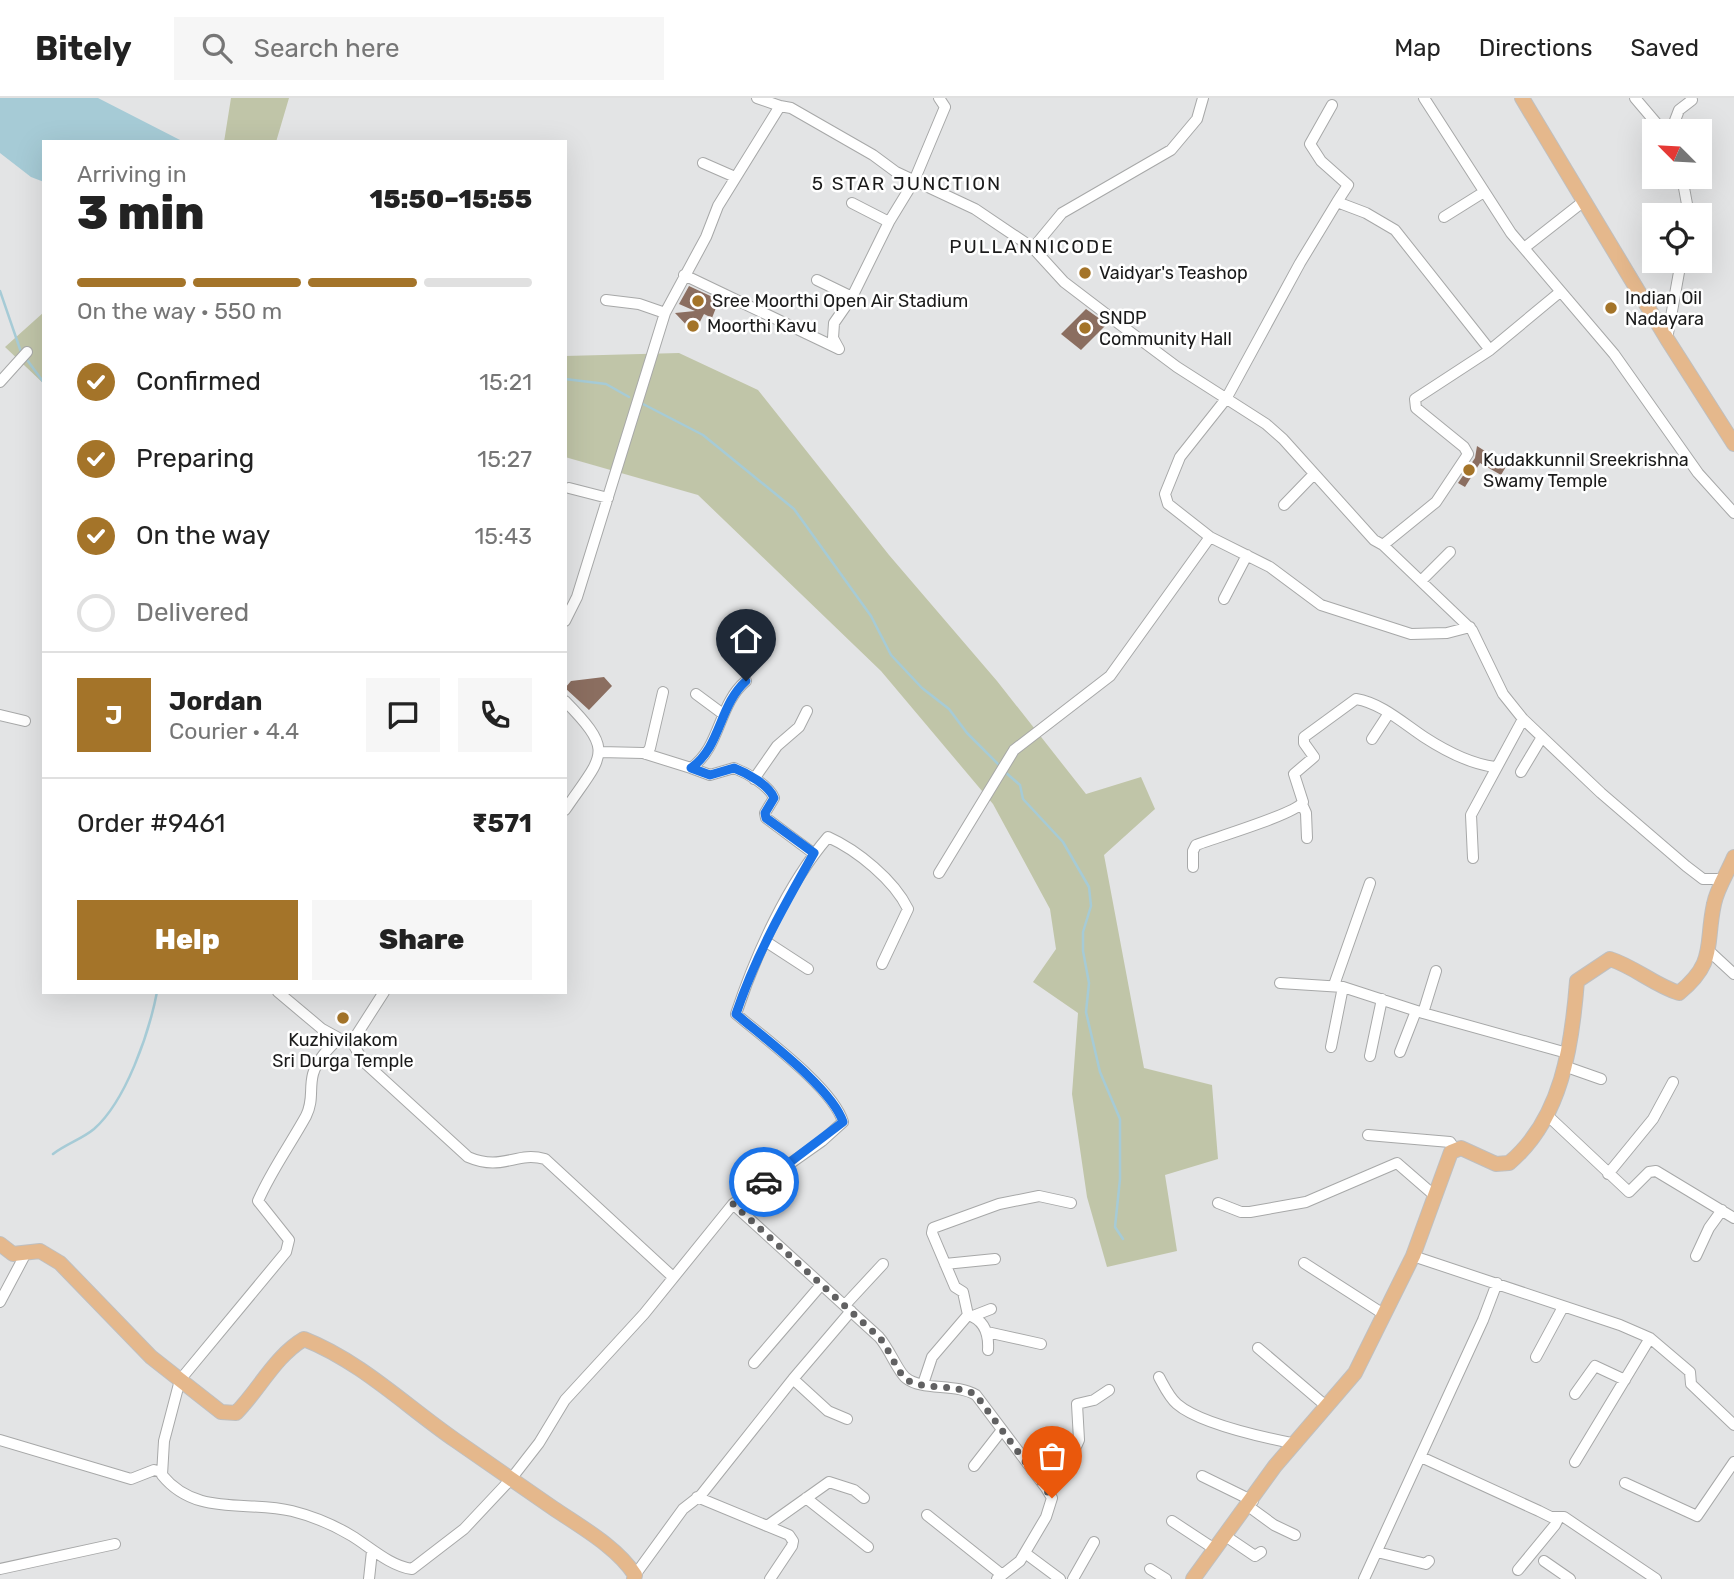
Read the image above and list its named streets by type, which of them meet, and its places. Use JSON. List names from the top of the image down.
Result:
{
  "districts": ["5 STAR JUNCTION", "PULLANNICODE"],
  "places": [
    "Vaidyar's Teashop",
    "Sree Moorthi Open Air Stadium",
    "Indian Oil Nadayara",
    "Moorthi Kavu",
    "SNDP Community Hall",
    "Kudakkunnil Sreekrishna Swamy Temple",
    "Kuzhivilakom Sri Durga Temple"
  ],
  "north": "top left",
  "page": {
    "header": "Bitely",
    "search": "Search here",
    "nav": ["Map", "Directions", "Saved"],
    "heading": ["3 min", "Arriving in", "15:50–15:55"],
    "panel": [
      "Jordan",
      "Courier · 4.4",
      "Order #9461",
      "₹571"
    ],
    "bar": "On the way · 550 m",
    "list": [
      ["Confirmed", "15:21"],
      ["Preparing", "15:27"],
      ["On the way", "15:43"],
      "Delivered"
    ],
    "round": "J",
    "buttons": ["Help", "Share"]
  }
}
